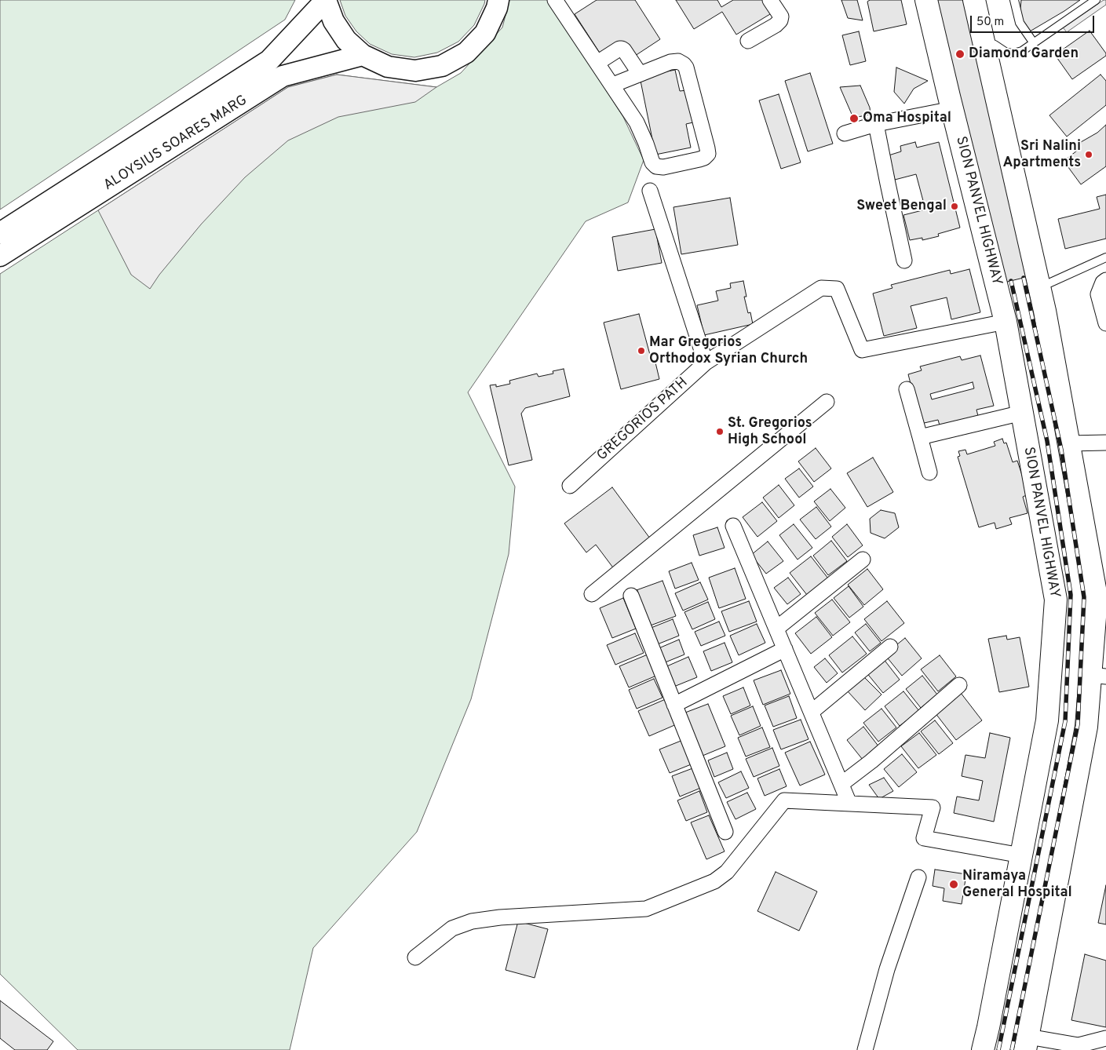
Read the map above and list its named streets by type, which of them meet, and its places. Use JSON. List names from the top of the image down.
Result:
{
  "streets": {
    "highway": ["SION PANVEL HIGHWAY"],
    "main road": ["ALOYSIUS SOARES MARG"],
    "street": ["GREGORIOS PATH"]
  },
  "crossings": [
    ["SION PANVEL HIGHWAY", "GREGORIOS PATH"]
  ],
  "places": [
    "Diamond Garden",
    "Oma Hospital",
    "Sri Nalini Apartments",
    "Sweet Bengal",
    "Mar Gregorios Orthodox Syrian Church",
    "St. Gregorios High School",
    "Niramaya General Hospital"
  ],
  "scale_bar": "50 m"
}
